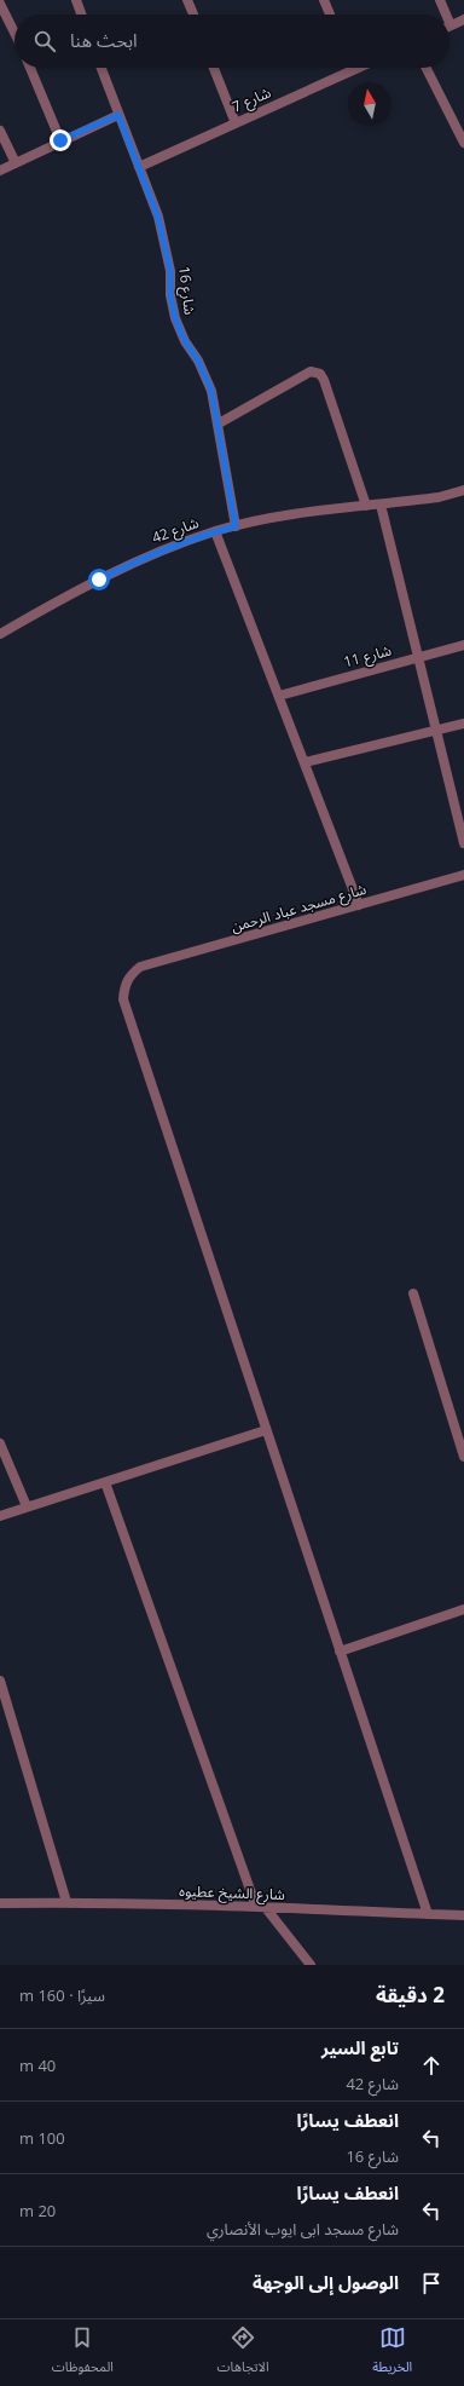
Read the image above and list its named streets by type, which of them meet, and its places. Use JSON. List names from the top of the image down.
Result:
{
  "streets": {
    "street": [
      "شارع 7",
      "شارع 16",
      "شارع 42",
      "شارع 11",
      "شارع مسجد عباد الرحمن",
      "شارع الشيخ عطيوه"
    ]
  },
  "crossings": [
    ["شارع 7", "شارع 16"],
    ["شارع 16", "شارع 42"]
  ],
  "north": "top",
  "page": {
    "search": "ابحث هنا",
    "heading": ["2 دقيقة", "سيرًا · 160 m"],
    "list": [
      ["تابع السير", "شارع 42", "40 m"],
      ["انعطف يسارًا", "شارع 16", "100 m"],
      ["انعطف يسارًا", "شارع مسجد ابى ايوب الأنصاري", "20 m"],
      "الوصول إلى الوجهة"
    ],
    "nav": ["الخريطة", "الاتجاهات", "المحفوظات"]
  }
}
